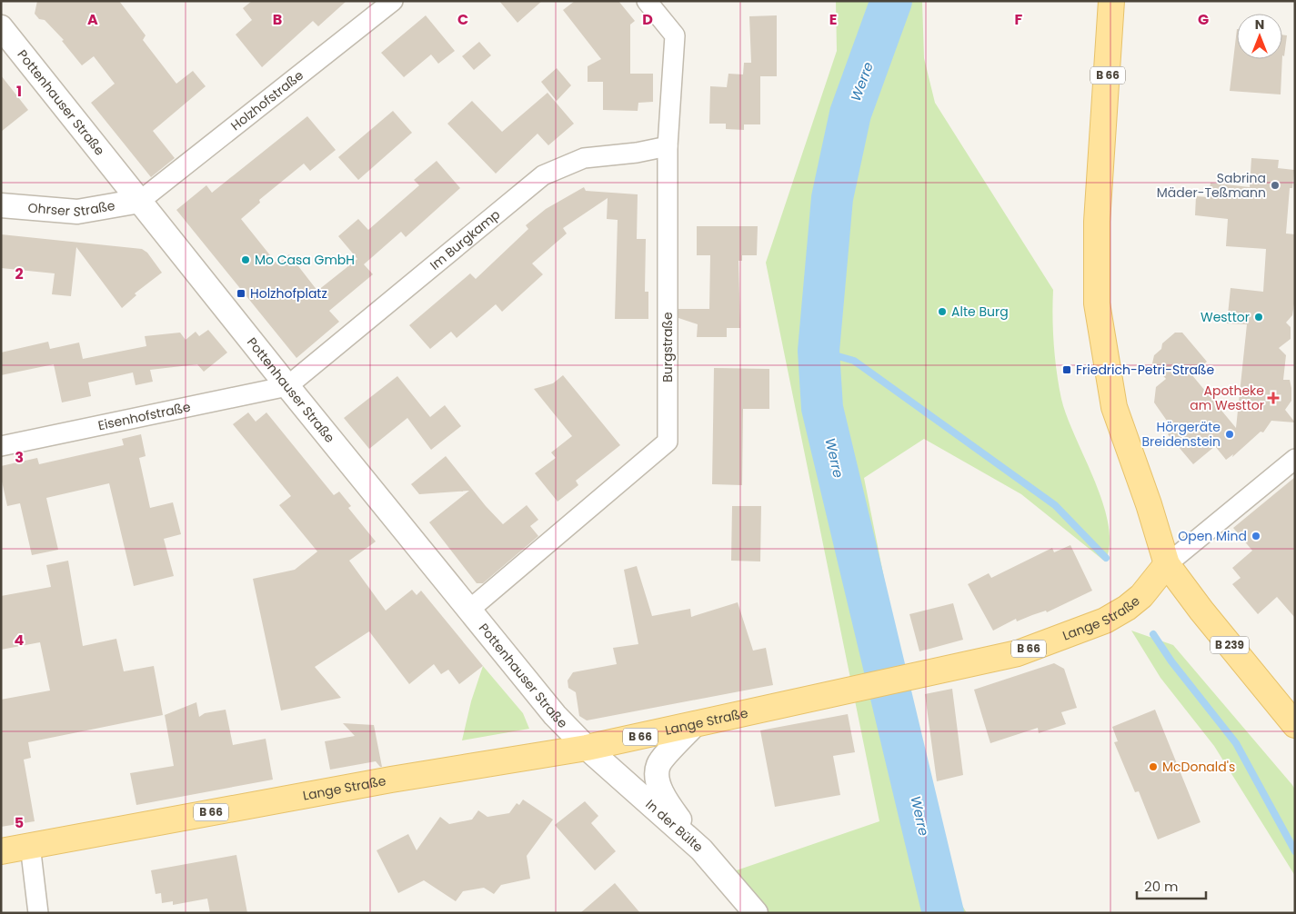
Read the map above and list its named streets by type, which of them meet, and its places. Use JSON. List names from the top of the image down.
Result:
{
  "streets": {
    "main road": ["B 66", "Lange Straße", "B 239"],
    "street": [
      "Holzhofstraße",
      "Pottenhauser Straße",
      "Ohrser Straße",
      "Im Burgkamp",
      "Burgstraße",
      "Eisenhofstraße",
      "In der Bülte"
    ]
  },
  "crossings": [
    ["B 66", "Lange Straße"],
    ["B 66", "B 239"],
    ["Holzhofstraße", "Pottenhauser Straße"],
    ["Holzhofstraße", "Ohrser Straße"],
    ["Pottenhauser Straße", "Ohrser Straße"],
    ["Pottenhauser Straße", "Im Burgkamp"],
    ["Pottenhauser Straße", "Burgstraße"],
    ["Pottenhauser Straße", "Eisenhofstraße"],
    ["Pottenhauser Straße", "Lange Straße"],
    ["Pottenhauser Straße", "In der Bülte"],
    ["Im Burgkamp", "Burgstraße"],
    ["Im Burgkamp", "Eisenhofstraße"],
    ["Lange Straße", "B 239"],
    ["Lange Straße", "In der Bülte"]
  ],
  "water": ["Werre"],
  "places": {
    "other": [
      "Sabrina Mäder-Teßmann",
      "Mo Casa GmbH",
      "Alte Burg",
      "Westtor",
      "Hörgeräte Breidenstein",
      "Open Mind",
      "McDonald's"
    ],
    "transit": ["Holzhofplatz", "Friedrich-Petri-Straße"],
    "health": ["Apotheke am Westtor"]
  },
  "scale_bar": "20 m",
  "north": "top",
  "grid": {
    "columns": [
      "A",
      "B",
      "C",
      "D",
      "E",
      "F",
      "G"
    ],
    "rows": [
      "1",
      "2",
      "3",
      "4",
      "5"
    ]
  }
}
